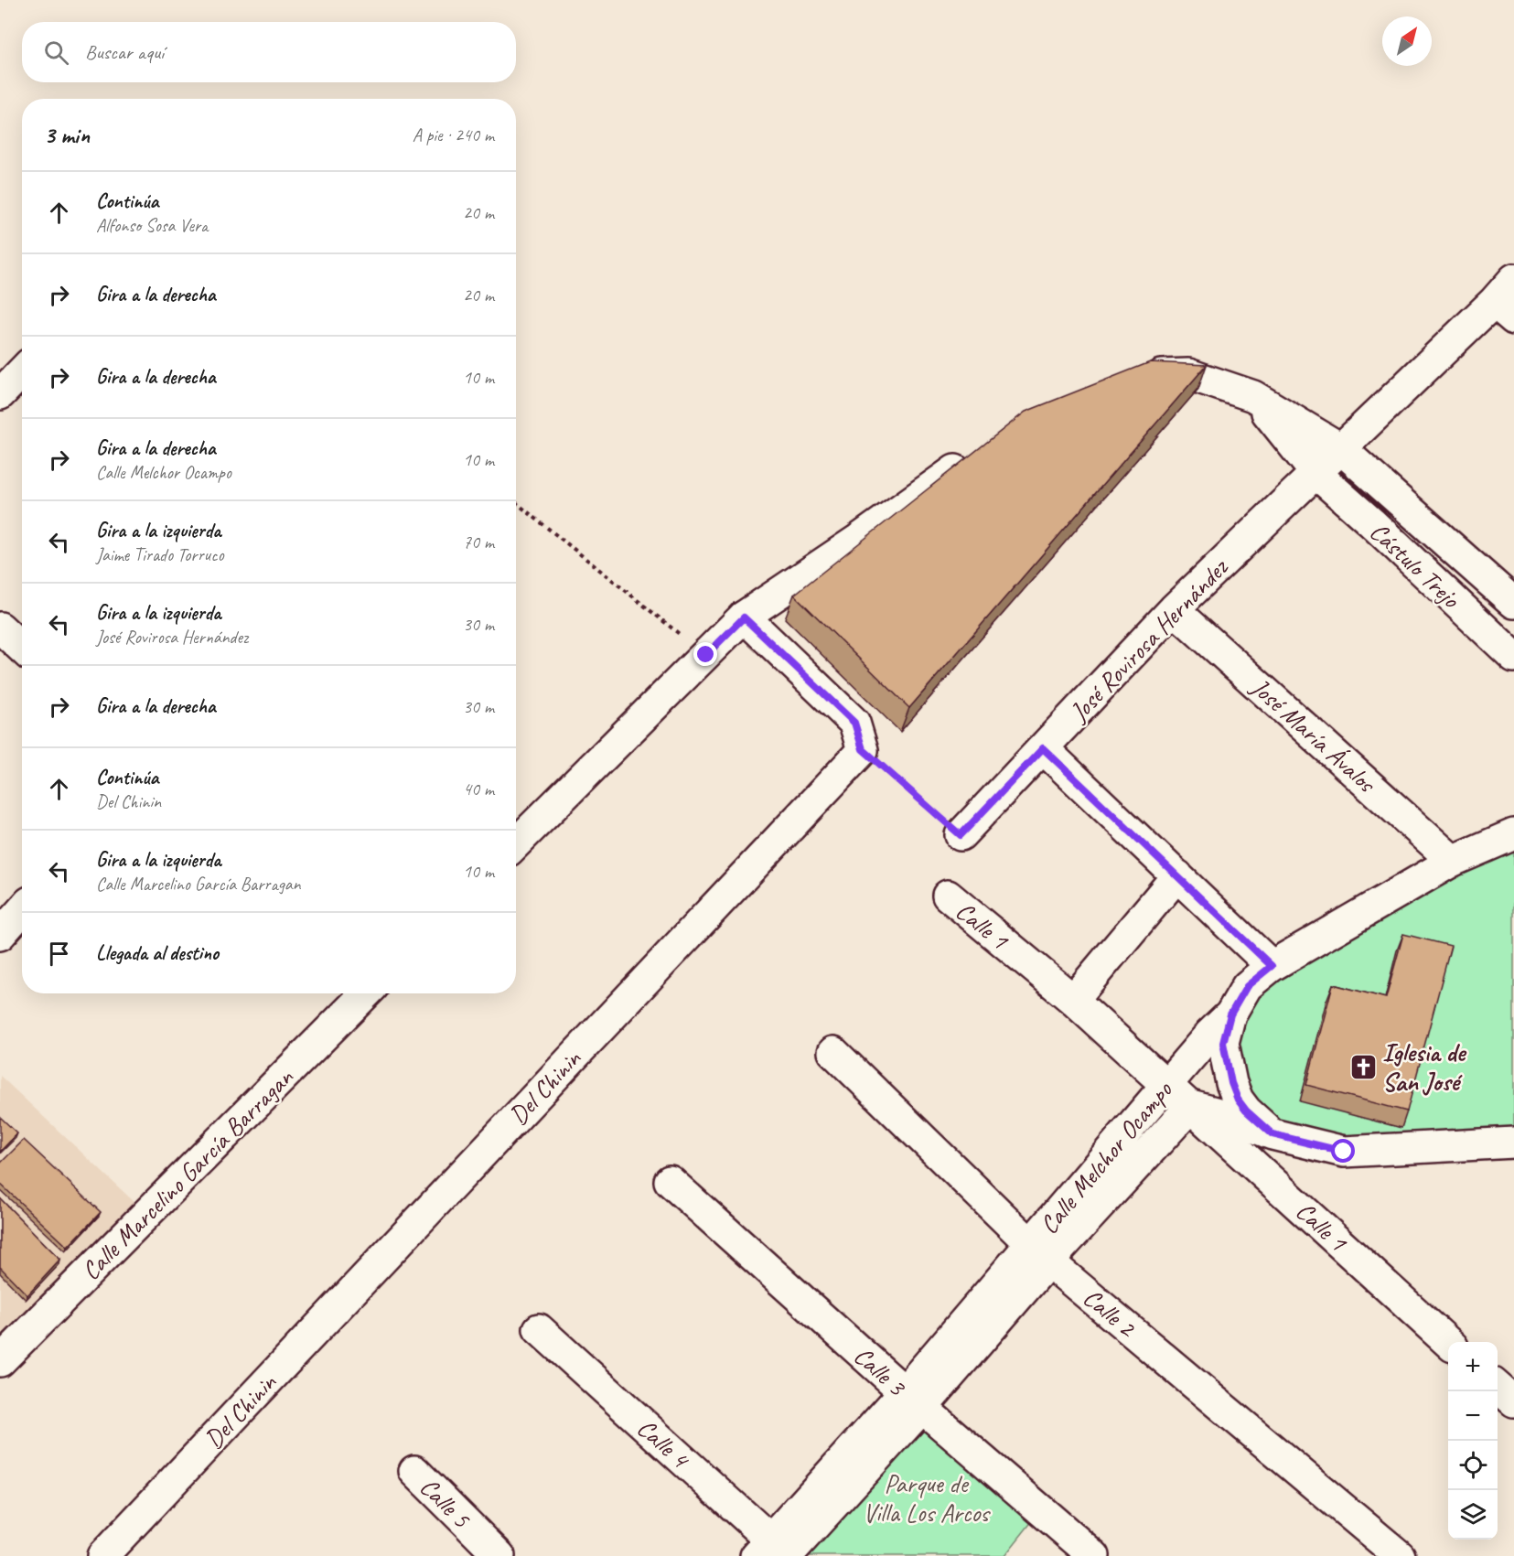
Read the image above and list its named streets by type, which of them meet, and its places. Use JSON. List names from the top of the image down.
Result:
{
  "streets": {
    "street": [
      "Cástulo Trejo",
      "José Rovirosa Hernández",
      "José María Ávalos",
      "Calle 1",
      "Del Chinin",
      "Calle Melchor Ocampo",
      "Calle Marcelino García Barragan",
      "Calle 2",
      "Calle 3",
      "Calle 4",
      "Calle 5"
    ]
  },
  "crossings": [
    ["Cástulo Trejo", "José Rovirosa Hernández"],
    ["José Rovirosa Hernández", "José María Ávalos"],
    ["José María Ávalos", "Calle Melchor Ocampo"],
    ["Calle 1", "Calle Melchor Ocampo"],
    ["Calle Melchor Ocampo", "Calle 2"],
    ["Calle Melchor Ocampo", "Calle 3"],
    ["Calle Melchor Ocampo", "Calle 4"]
  ],
  "parks": ["Parque de Villa Los Arcos"],
  "places": {
    "church": ["Iglesia de San José"]
  },
  "north": "top right",
  "page": {
    "search": "Buscar aquí",
    "heading": ["3 min", "A pie · 240 m"],
    "list": [
      ["Continúa", "Alfonso Sosa Vera", "20 m"],
      ["Gira a la derecha", "20 m"],
      ["Gira a la derecha", "10 m"],
      ["Gira a la derecha", "Calle Melchor Ocampo", "10 m"],
      ["Gira a la izquierda", "Jaime Tirado Torruco", "70 m"],
      ["Gira a la izquierda", "José Rovirosa Hernández", "30 m"],
      ["Gira a la derecha", "30 m"],
      ["Continúa", "Del Chinin", "40 m"],
      ["Gira a la izquierda", "Calle Marcelino García Barragan", "10 m"],
      "Llegada al destino"
    ],
    "map_buttons": ["+", "−"]
  }
}
